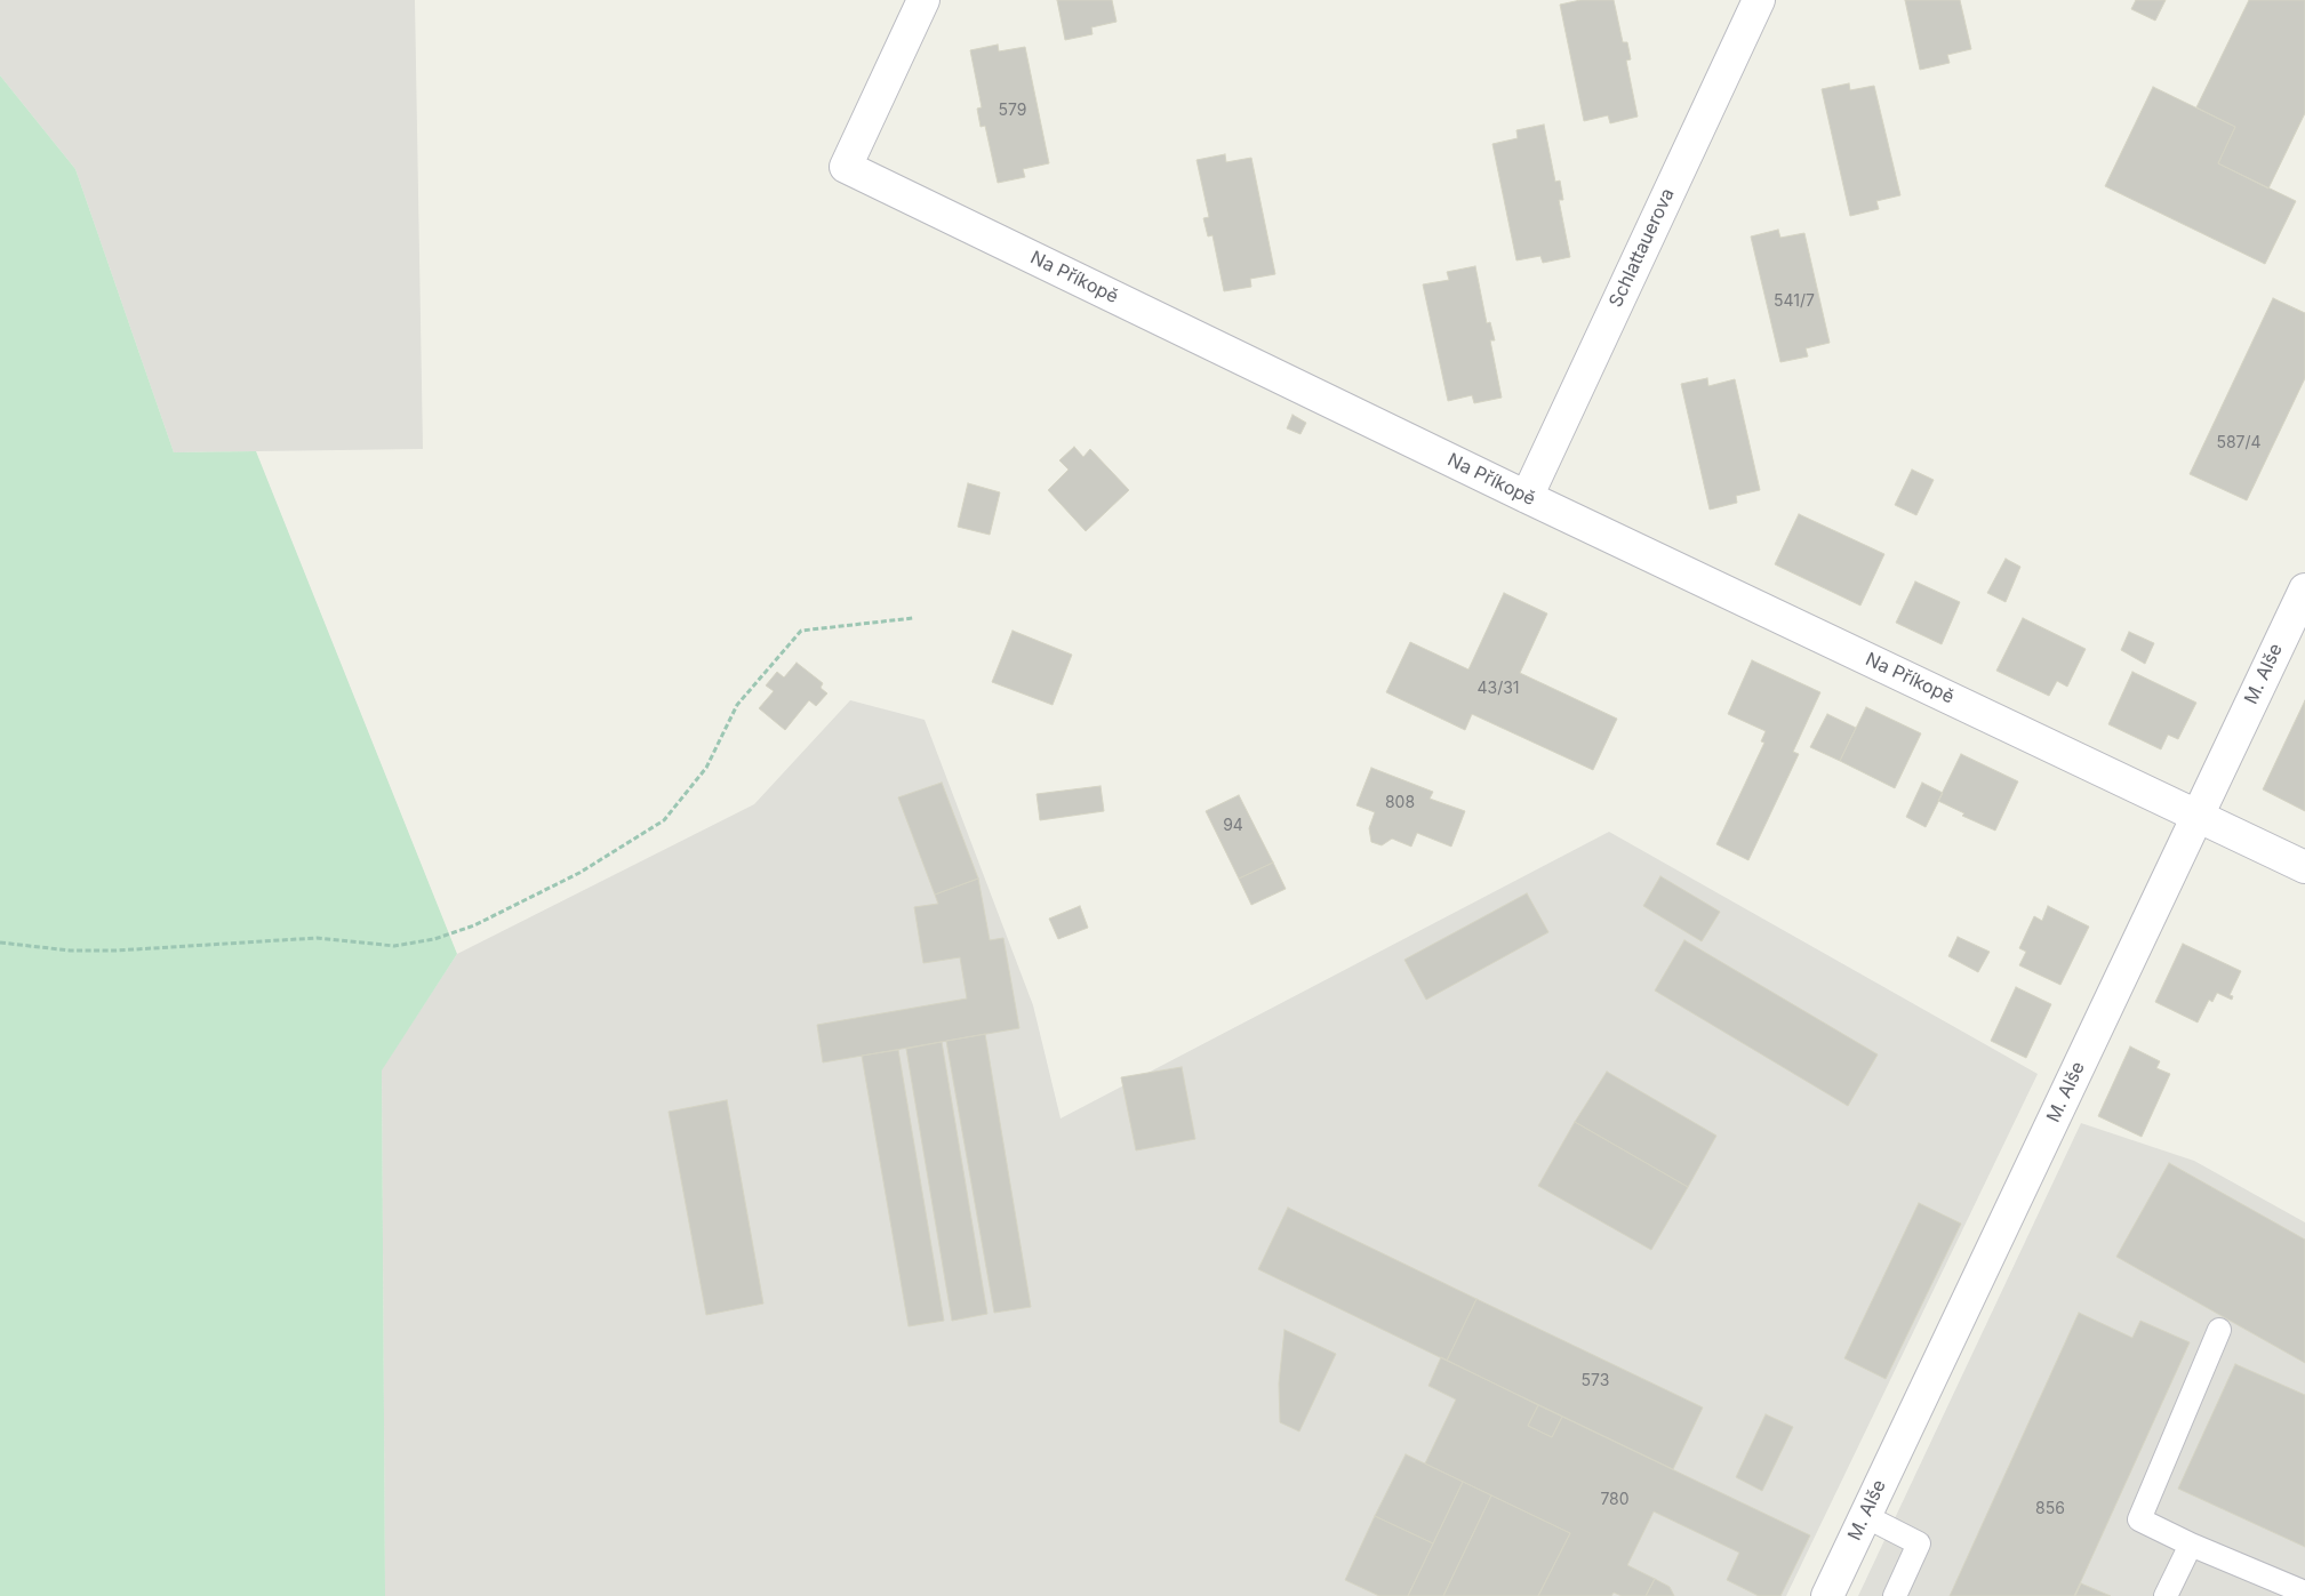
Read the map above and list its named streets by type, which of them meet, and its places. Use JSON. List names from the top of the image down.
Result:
{
  "streets": {
    "street": ["Schlattauerova", "Na Příkopě", "M. Alše"]
  },
  "crossings": [
    ["Schlattauerova", "Na Příkopě"],
    ["Na Příkopě", "M. Alše"]
  ],
  "house_numbers": [
    "579",
    "541/7",
    "587/4",
    "43/31",
    "808",
    "94",
    "573",
    "780",
    "856"
  ]
}
